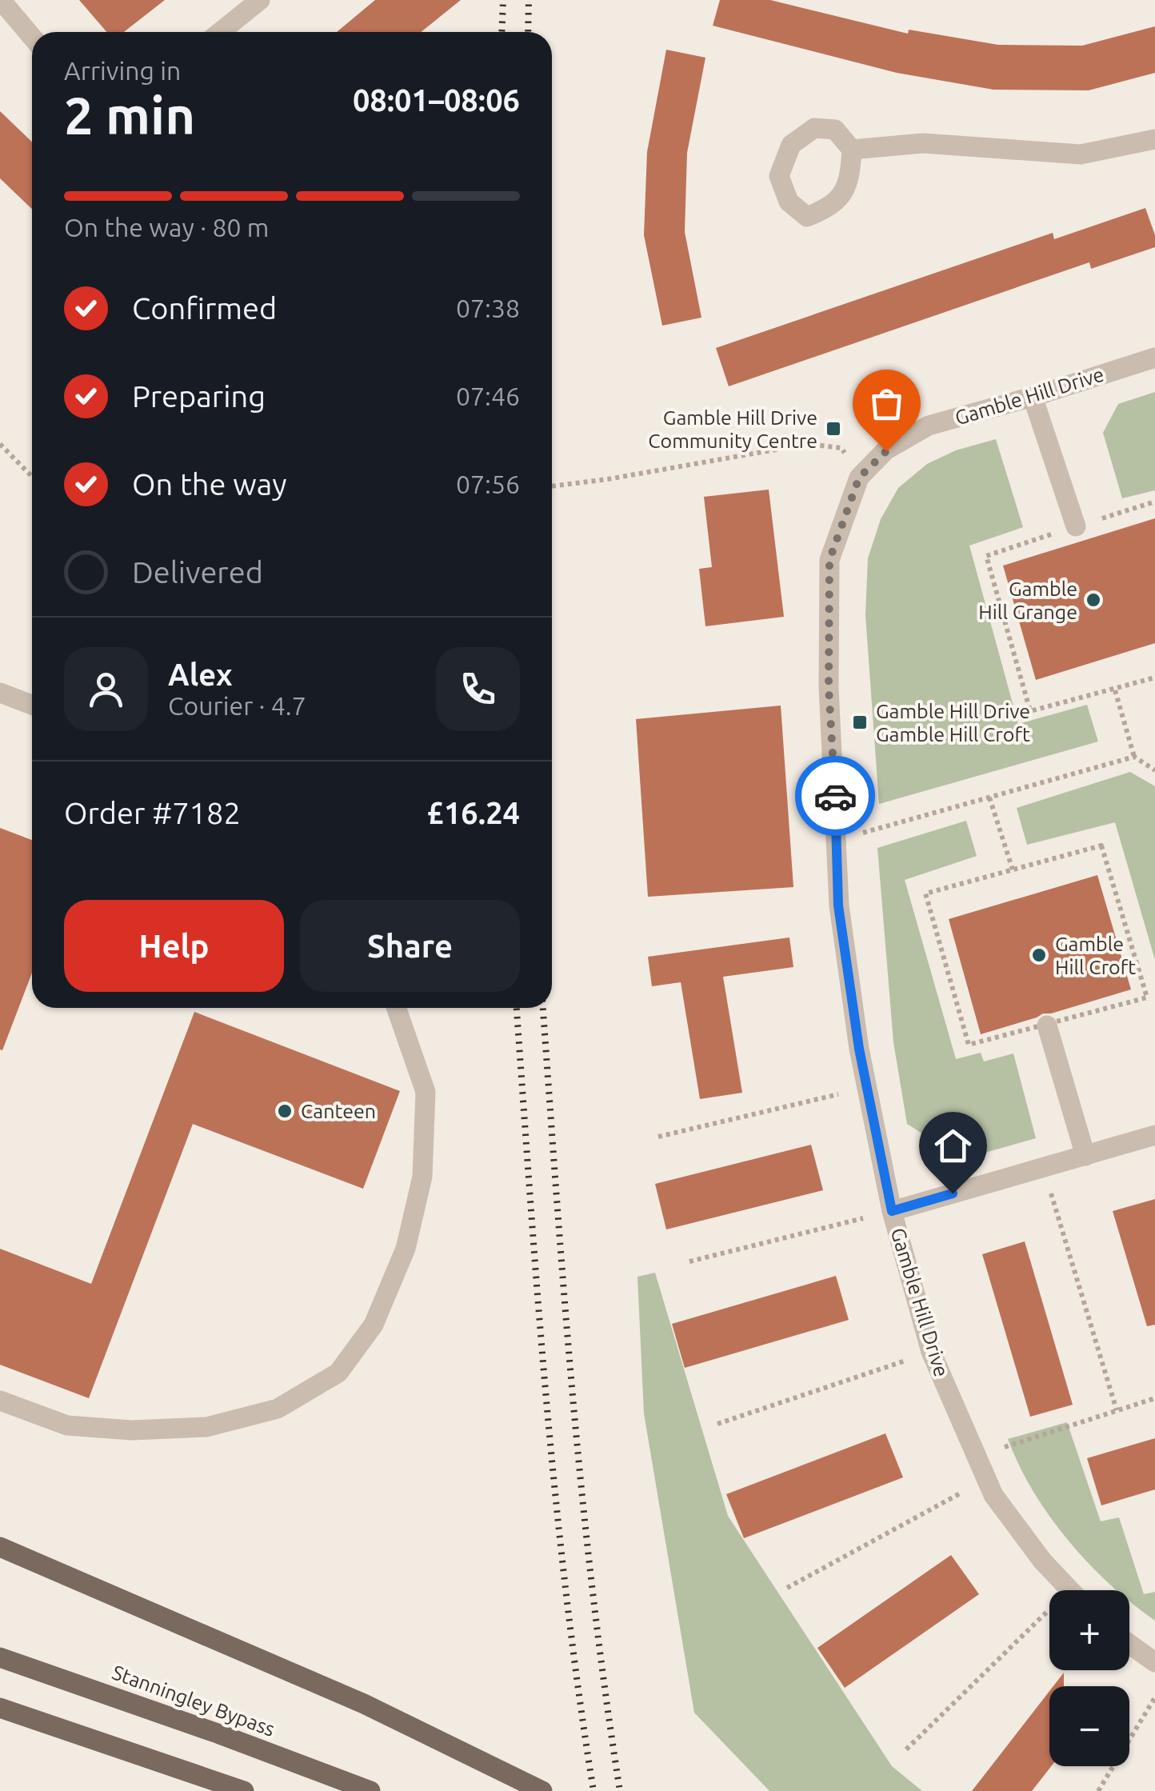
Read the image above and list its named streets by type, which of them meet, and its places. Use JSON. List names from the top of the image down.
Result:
{
  "streets": {
    "main road": ["Stanningley Bypass"],
    "street": ["Gamble Hill Drive"]
  },
  "places": {
    "transit": ["Gamble Hill Drive Community Centre", "Gamble Hill Drive Gamble Hill Croft"],
    "other": ["Gamble Hill Grange", "Gamble Hill Croft", "Canteen"]
  },
  "page": {
    "heading": ["2 min", "Arriving in", "08:01–08:06"],
    "panel": [
      "Alex",
      "Courier · 4.7",
      "Order #7182",
      "£16.24"
    ],
    "bar": "On the way · 80 m",
    "list": [
      ["Confirmed", "07:38"],
      ["Preparing", "07:46"],
      ["On the way", "07:56"],
      "Delivered"
    ],
    "buttons": ["Help", "Share"],
    "map_buttons": ["+", "−"]
  }
}
